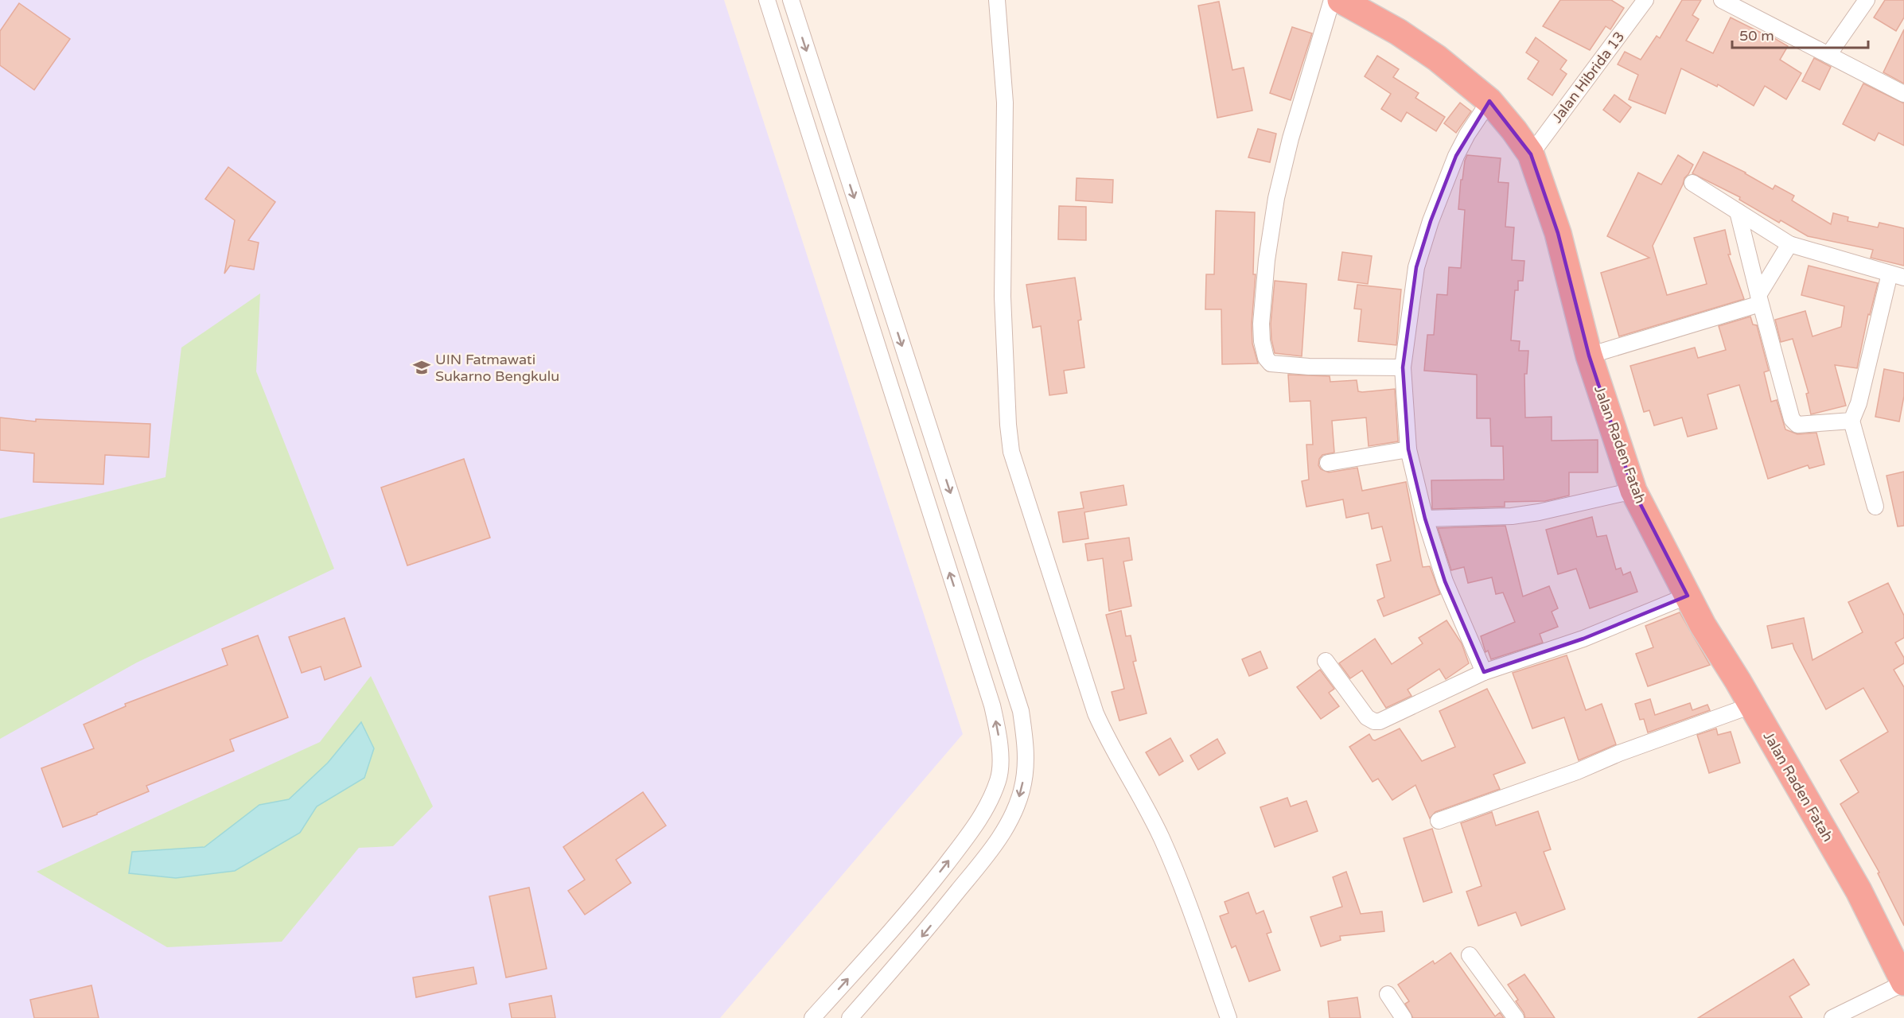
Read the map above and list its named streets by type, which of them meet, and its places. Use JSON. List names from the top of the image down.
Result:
{
  "streets": {
    "highway": ["Jalan Raden Fatah"],
    "street": ["Jalan Hibrida 13"]
  },
  "crossings": [
    ["Jalan Hibrida 13", "Jalan Raden Fatah"]
  ],
  "places": {
    "school or university": ["UIN Fatmawati Sukarno Bengkulu"]
  },
  "scale_bar": "50 m"
}
